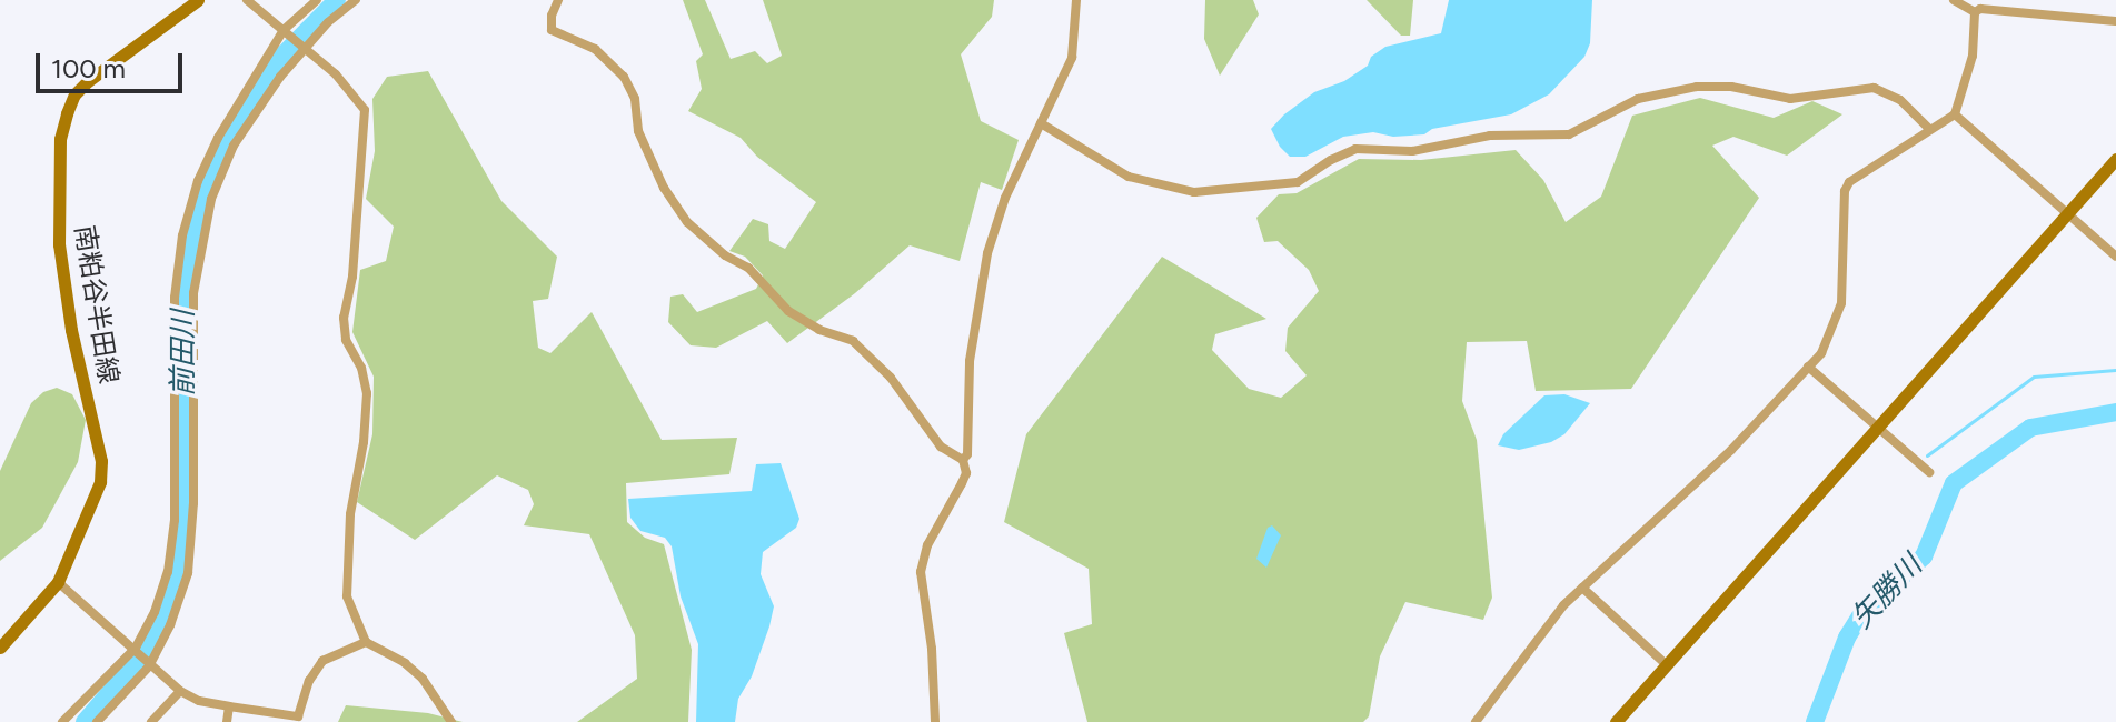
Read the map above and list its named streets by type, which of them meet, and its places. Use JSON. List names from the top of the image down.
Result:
{
  "streets": {
    "street": ["南粕谷半田線"]
  },
  "water": ["前田川", "矢勝川"],
  "scale_bar": "100 m"
}
